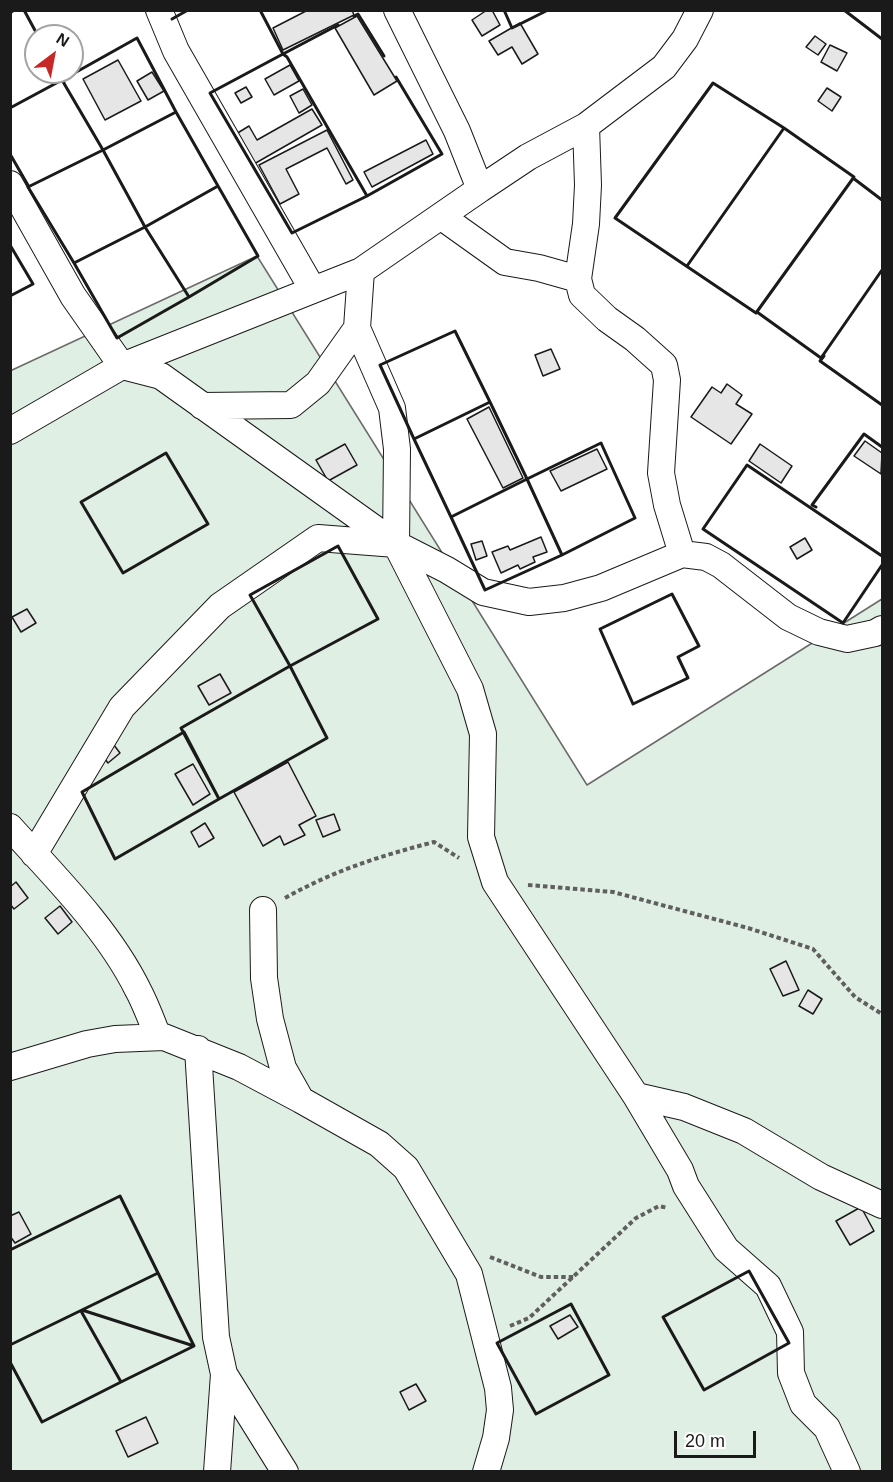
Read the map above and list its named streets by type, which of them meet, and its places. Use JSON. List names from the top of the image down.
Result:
{
  "scale_bar": "20 m",
  "north": "top right"
}
